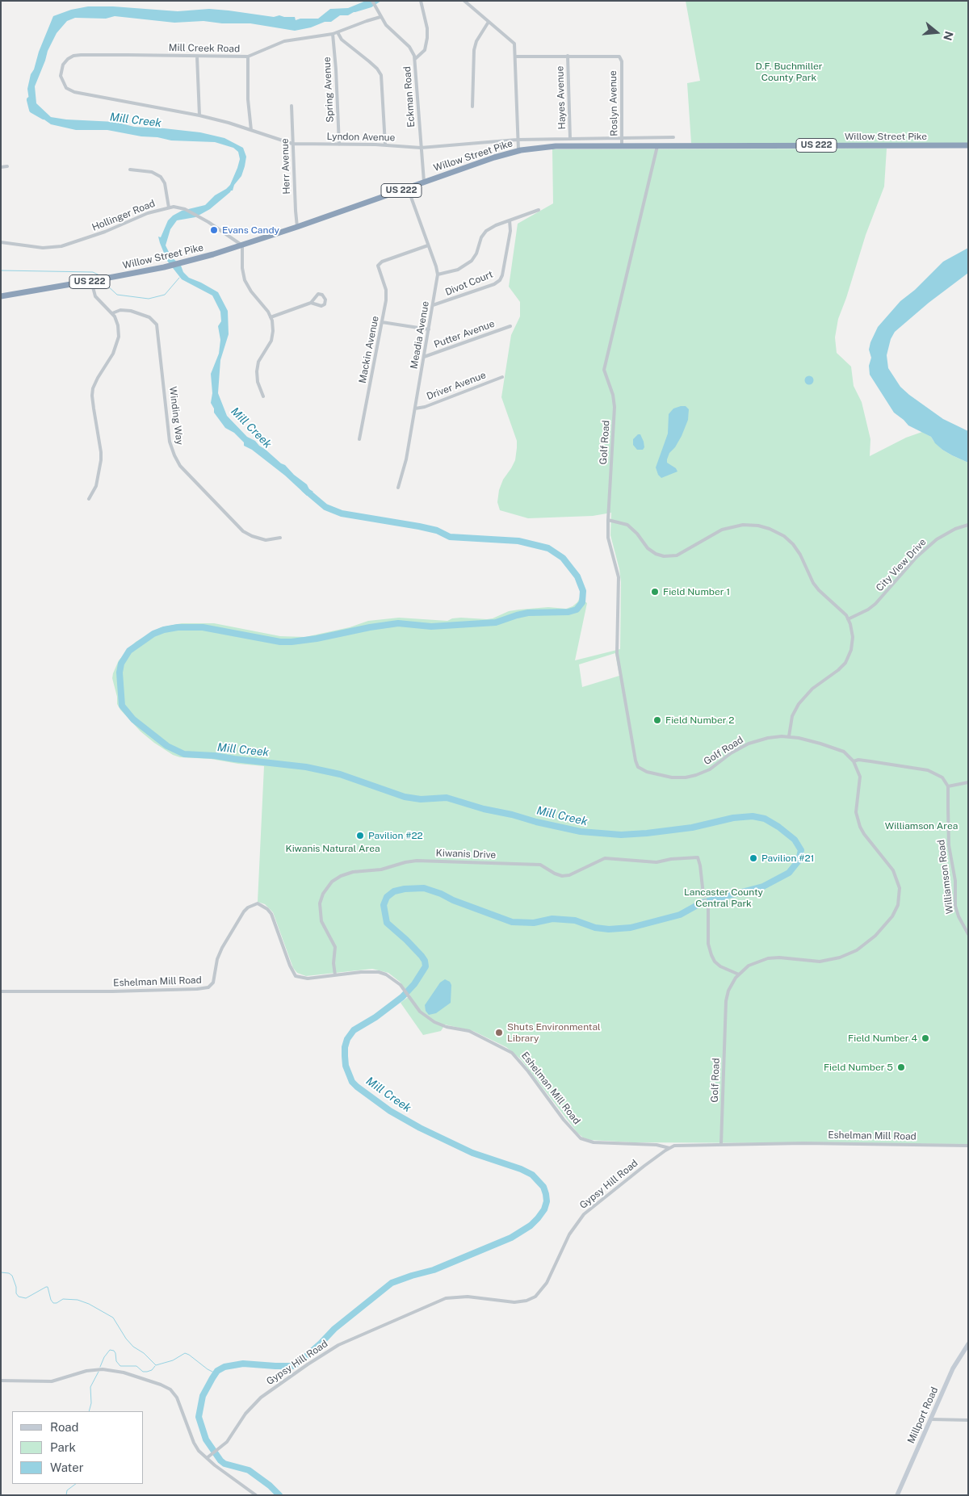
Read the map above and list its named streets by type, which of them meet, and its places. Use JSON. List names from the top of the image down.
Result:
{
  "streets": {
    "highway": ["Willow Street Pike", "US 222"],
    "main road": ["Millport Road"],
    "street": [
      "Mill Creek Road",
      "Spring Avenue",
      "Eckman Road",
      "Hayes Avenue",
      "Roslyn Avenue",
      "Lyndon Avenue",
      "Herr Avenue",
      "Hollinger Road",
      "Divot Court",
      "Putter Avenue",
      "Meadia Avenue",
      "Mackin Avenue",
      "Driver Avenue",
      "Winding Way",
      "Golf Road",
      "City View Drive",
      "Kiwanis Drive",
      "Williamson Road",
      "Eshelman Mill Road",
      "Gypsy Hill Road"
    ]
  },
  "crossings": [
    ["Mill Creek Road", "Spring Avenue"],
    ["Mill Creek Road", "Eckman Road"],
    ["Mill Creek Road", "Lyndon Avenue"],
    ["Spring Avenue", "Lyndon Avenue"],
    ["Eckman Road", "Willow Street Pike"],
    ["Eckman Road", "Lyndon Avenue"],
    ["Hayes Avenue", "Roslyn Avenue"],
    ["Hayes Avenue", "Lyndon Avenue"],
    ["Roslyn Avenue", "Willow Street Pike"],
    ["Roslyn Avenue", "Lyndon Avenue"],
    ["Willow Street Pike", "Herr Avenue"],
    ["Willow Street Pike", "Hollinger Road"],
    ["Willow Street Pike", "Meadia Avenue"],
    ["Willow Street Pike", "Golf Road"],
    ["Lyndon Avenue", "Herr Avenue"],
    ["Divot Court", "Meadia Avenue"],
    ["Putter Avenue", "Meadia Avenue"],
    ["Meadia Avenue", "Mackin Avenue"],
    ["Meadia Avenue", "Driver Avenue"],
    ["Golf Road", "Eshelman Mill Road"],
    ["Kiwanis Drive", "Eshelman Mill Road"],
    ["Eshelman Mill Road", "Gypsy Hill Road"]
  ],
  "water": ["Mill Creek"],
  "parks": [
    "D.F. Buchmiller County Park",
    "Williamson Area",
    "Kiwanis Natural Area",
    "Lancaster County Central Park"
  ],
  "places": [
    "Evans Candy",
    "Field Number 1",
    "Field Number 2",
    "Pavilion #22",
    "Pavilion #21",
    "Shuts Environmental Library",
    "Field Number 4",
    "Field Number 5"
  ],
  "legend": ["Road", "Park", "Water"],
  "north": "right"
}
